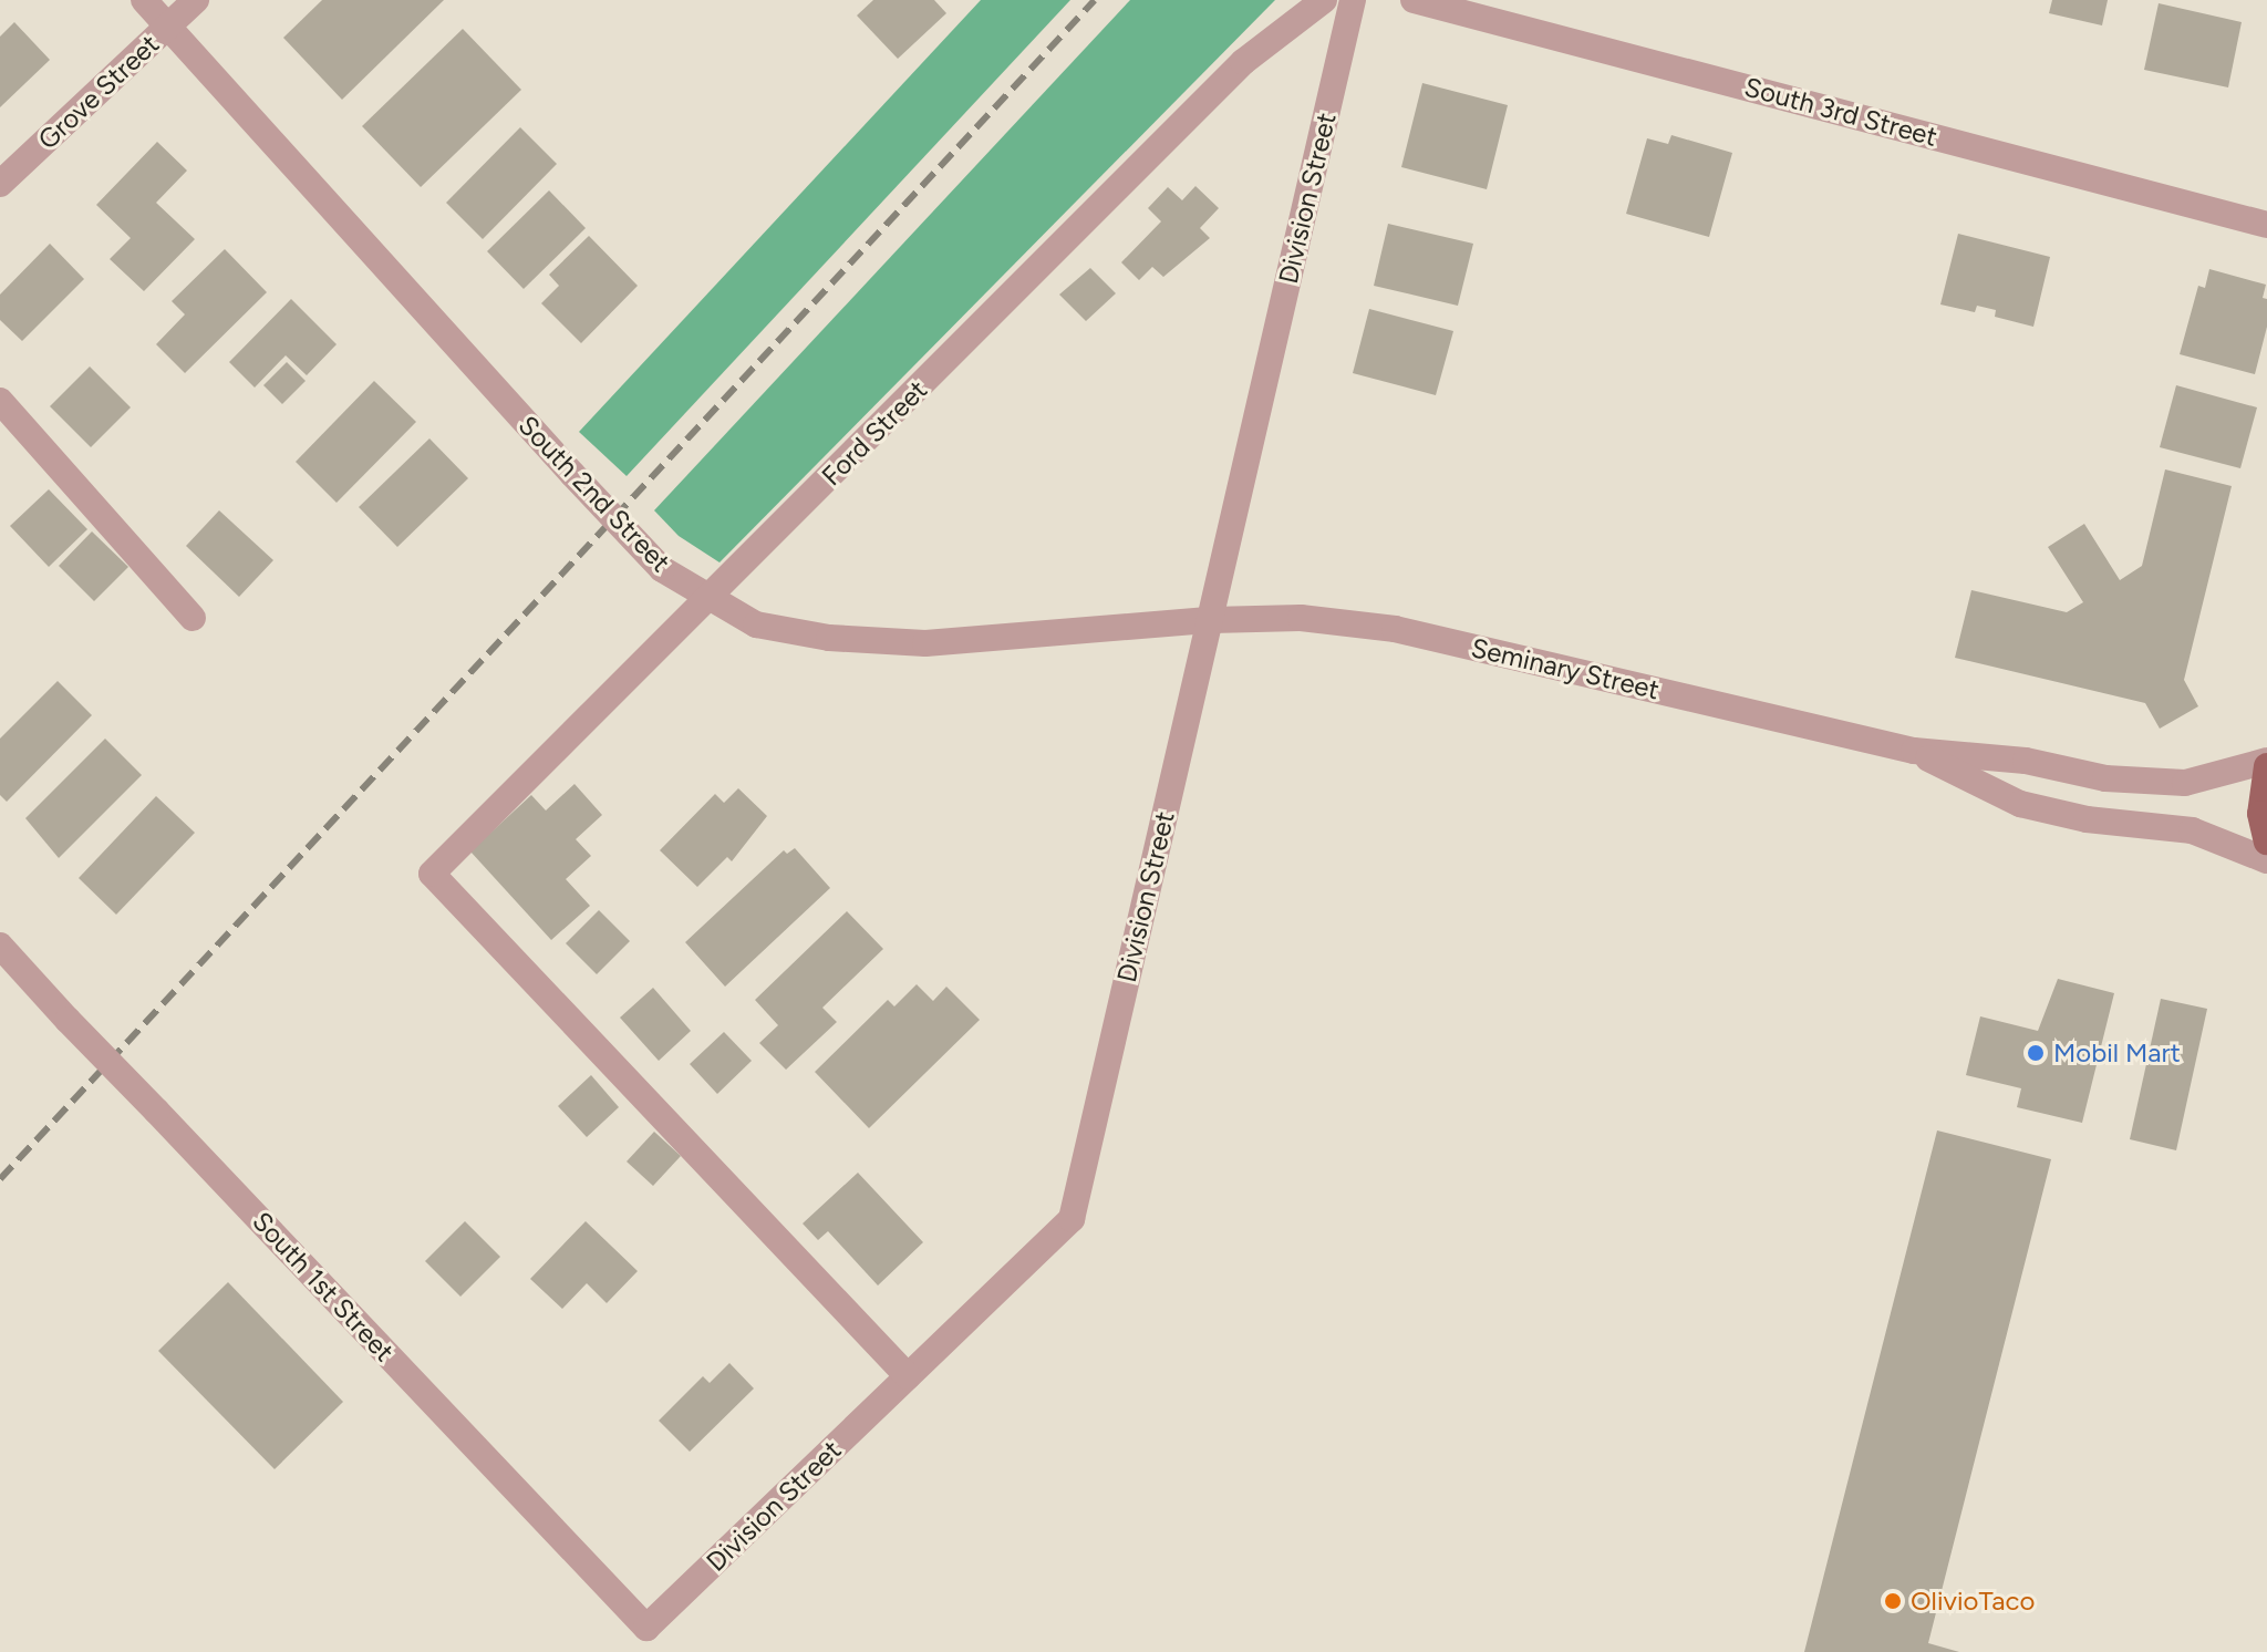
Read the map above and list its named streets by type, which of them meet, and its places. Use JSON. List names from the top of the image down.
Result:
{
  "streets": {
    "street": [
      "Grove Street",
      "South 3rd Street",
      "Division Street",
      "Ford Street",
      "South 2nd Street",
      "Seminary Street",
      "South 1st Street"
    ]
  },
  "crossings": [
    ["Grove Street", "South 2nd Street"],
    ["Division Street", "Ford Street"],
    ["Division Street", "South 2nd Street"],
    ["Division Street", "Seminary Street"],
    ["Division Street", "South 1st Street"],
    ["Ford Street", "South 2nd Street"],
    ["South 2nd Street", "Seminary Street"]
  ],
  "places": ["Mobil Mart", "OlivioTaco"]
}
